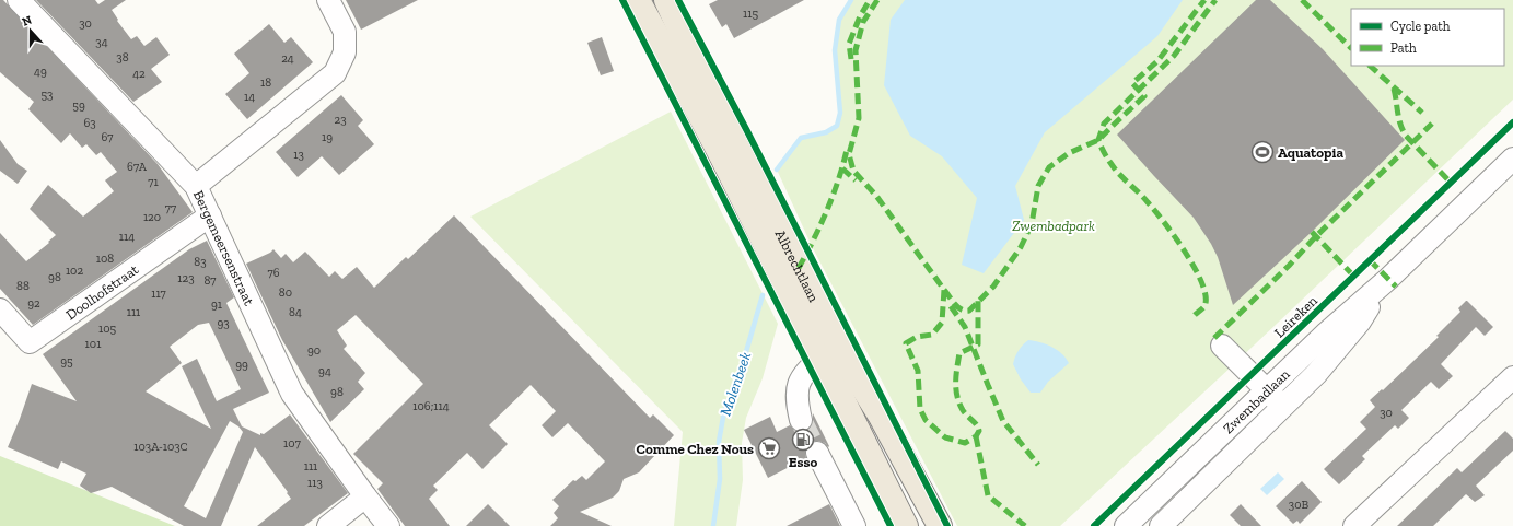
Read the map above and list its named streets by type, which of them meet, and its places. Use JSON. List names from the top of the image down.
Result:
{
  "streets": {
    "main road": ["Albrechtlaan"],
    "street": ["Bergemeersenstraat", "Doolhofstraat", "Zwembadlaan"],
    "cycle path": ["Leireken"]
  },
  "crossings": [
    ["Bergemeersenstraat", "Doolhofstraat"]
  ],
  "water": ["Molenbeek"],
  "parks": ["Zwembadpark"],
  "places": {
    "sports": ["Aquatopia"],
    "fuel station": ["Esso"],
    "supermarket": ["Comme Chez Nous"]
  },
  "house_numbers": [
    "115",
    "30",
    "34",
    "38",
    "24",
    "49",
    "42",
    "18",
    "53",
    "14",
    "59",
    "23",
    "63",
    "67",
    "19",
    "13",
    "67A",
    "71",
    "77",
    "120",
    "114",
    "108",
    "83",
    "102",
    "76",
    "98",
    "123",
    "87",
    "88",
    "80",
    "117",
    "92",
    "91",
    "111",
    "84",
    "93",
    "105",
    "101",
    "90",
    "95",
    "99",
    "94",
    "98",
    "106;114",
    "30",
    "107",
    "103A-103C",
    "111",
    "113",
    "30B"
  ],
  "legend": ["Cycle path", "Path"],
  "north": "top"
}
